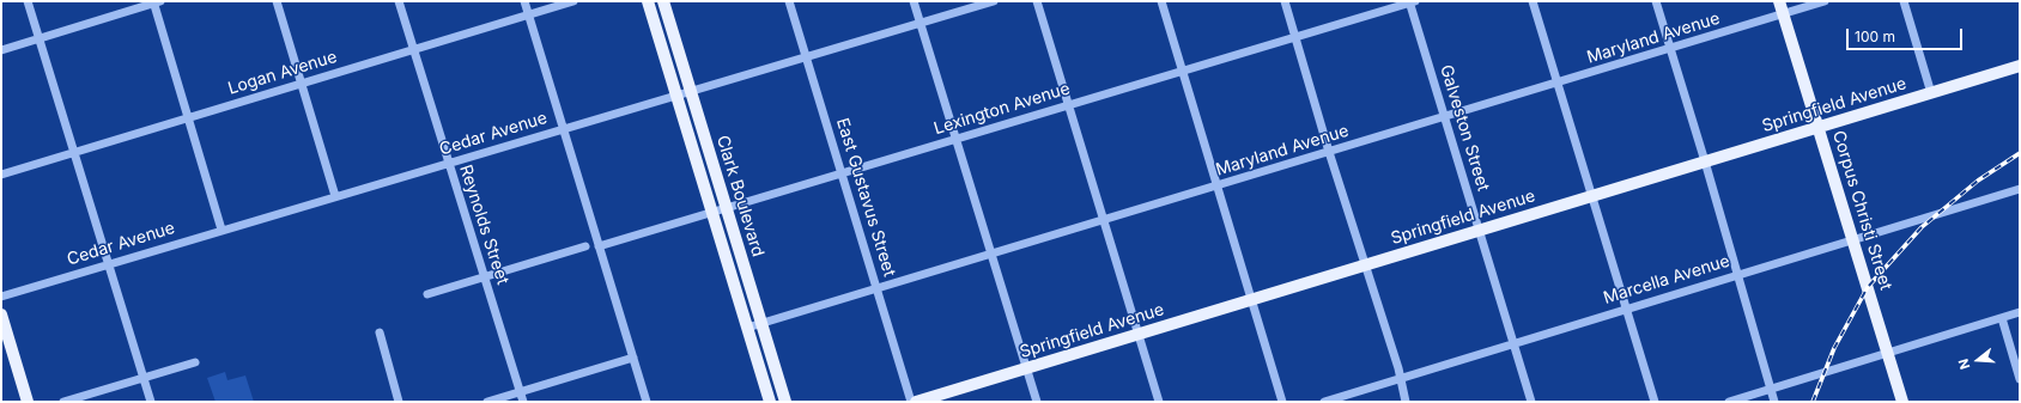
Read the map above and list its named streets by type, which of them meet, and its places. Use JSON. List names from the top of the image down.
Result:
{
  "streets": {
    "main road": ["Springfield Avenue", "Clark Boulevard", "Corpus Christi Street"],
    "street": [
      "Maryland Avenue",
      "Logan Avenue",
      "Lexington Avenue",
      "Galveston Street",
      "Cedar Avenue",
      "East Gustavus Street",
      "Reynolds Street",
      "Marcella Avenue"
    ]
  },
  "crossings": [
    ["Maryland Avenue", "Galveston Street"],
    ["Maryland Avenue", "Clark Boulevard"],
    ["Maryland Avenue", "East Gustavus Street"],
    ["Maryland Avenue", "Corpus Christi Street"],
    ["Logan Avenue", "Reynolds Street"],
    ["Springfield Avenue", "Galveston Street"],
    ["Springfield Avenue", "Corpus Christi Street"],
    ["Lexington Avenue", "Galveston Street"],
    ["Lexington Avenue", "Clark Boulevard"],
    ["Lexington Avenue", "East Gustavus Street"],
    ["Galveston Street", "Marcella Avenue"],
    ["Cedar Avenue", "Clark Boulevard"],
    ["Cedar Avenue", "East Gustavus Street"],
    ["Cedar Avenue", "Reynolds Street"],
    ["Corpus Christi Street", "Marcella Avenue"]
  ],
  "scale_bar": "100 m",
  "north": "left"
}
